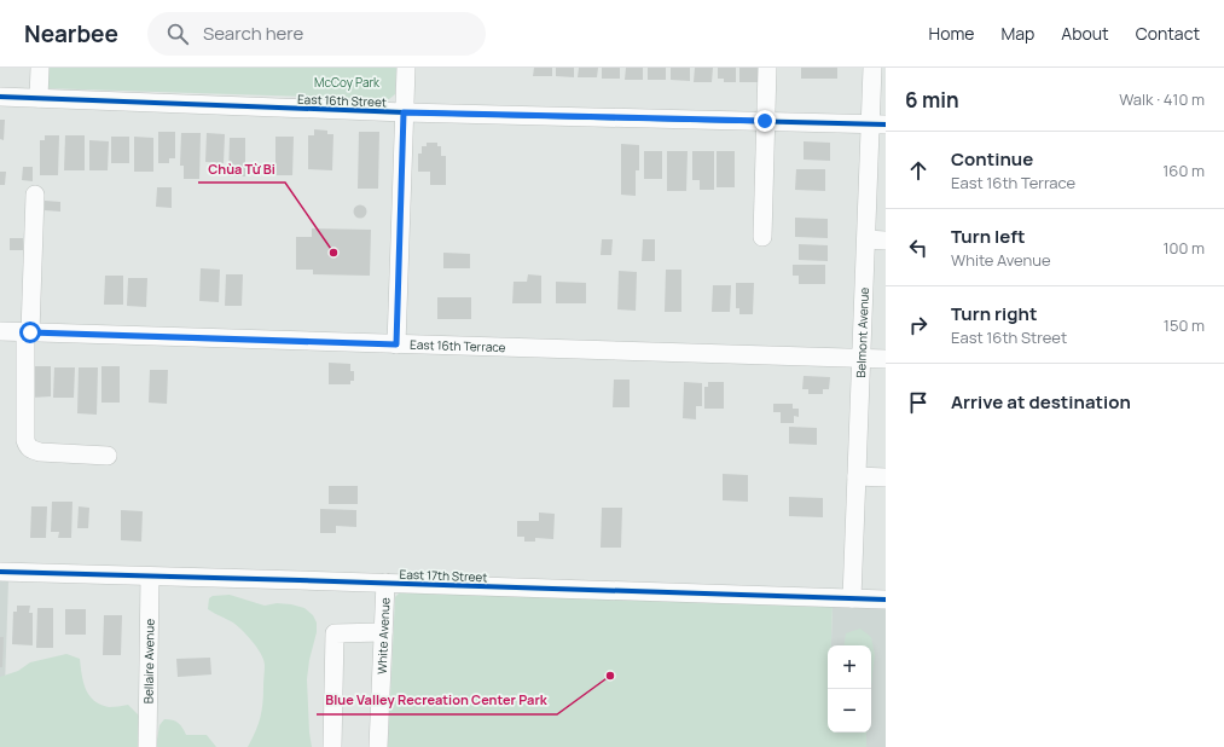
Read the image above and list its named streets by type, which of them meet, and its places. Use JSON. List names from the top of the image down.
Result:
{
  "streets": {
    "street": [
      "East 16th Street",
      "Belmont Avenue",
      "East 16th Terrace",
      "East 17th Street",
      "White Avenue",
      "Bellaire Avenue"
    ]
  },
  "crossings": [
    ["East 16th Street", "Belmont Avenue"],
    ["Belmont Avenue", "East 16th Terrace"],
    ["Belmont Avenue", "East 17th Street"],
    ["East 17th Street", "White Avenue"],
    ["East 17th Street", "Bellaire Avenue"]
  ],
  "parks": ["McCoy Park"],
  "places": ["Chùa Từ Bi", "Blue Valley Recreation Center Park"],
  "page": {
    "header": "Nearbee",
    "search": "Search here",
    "nav": [
      "Home",
      "Map",
      "About",
      "Contact"
    ],
    "heading": ["6 min", "Walk · 410 m"],
    "list": [
      ["Continue", "East 16th Terrace", "160 m"],
      ["Turn left", "White Avenue", "100 m"],
      ["Turn right", "East 16th Street", "150 m"],
      "Arrive at destination"
    ],
    "map_buttons": ["+", "−"]
  }
}
